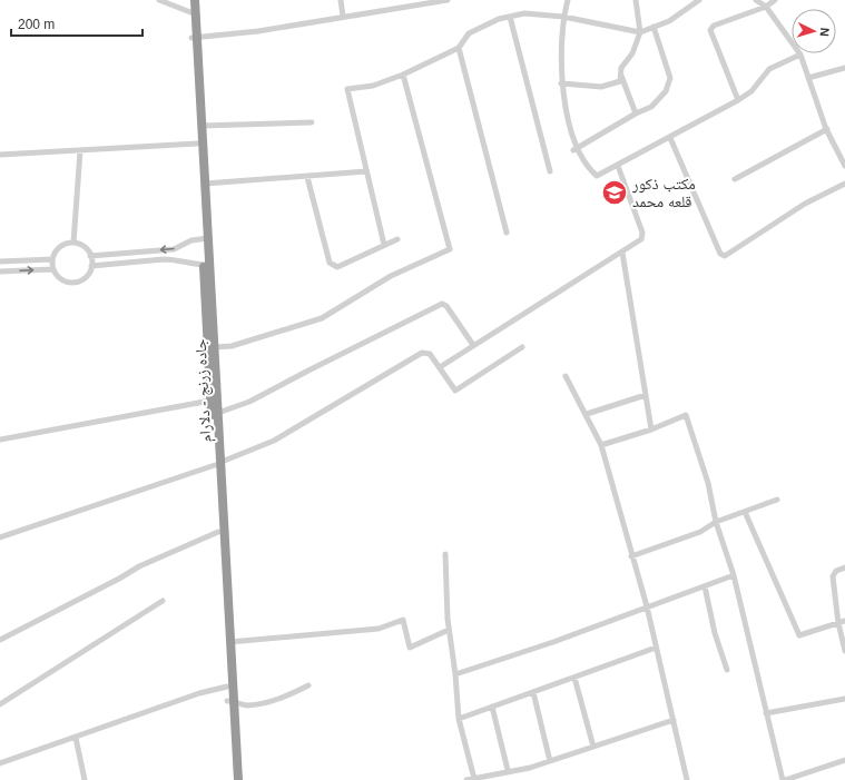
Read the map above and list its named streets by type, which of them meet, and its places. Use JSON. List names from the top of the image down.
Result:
{
  "streets": {
    "highway": ["جاده زرنج - دلارام"]
  },
  "places": {
    "school or university": ["مکتب ذکور قلعه محمد"]
  },
  "scale_bar": "200 m",
  "north": "right"
}
